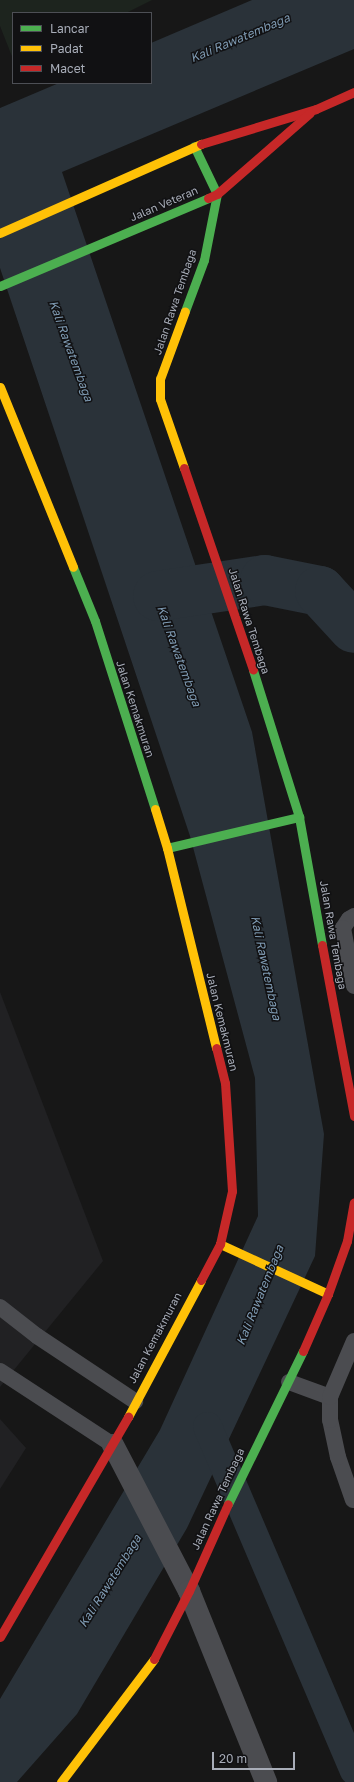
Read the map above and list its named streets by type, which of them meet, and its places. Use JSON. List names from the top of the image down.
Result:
{
  "streets": {
    "street": ["Jalan Veteran", "Jalan Rawa Tembaga", "Jalan Kemakmuran"]
  },
  "crossings": [
    ["Jalan Veteran", "Jalan Rawa Tembaga"]
  ],
  "water": ["Kali Rawatembaga"],
  "legend": ["Lancar", "Padat", "Macet"],
  "scale_bar": "20 m"
}
